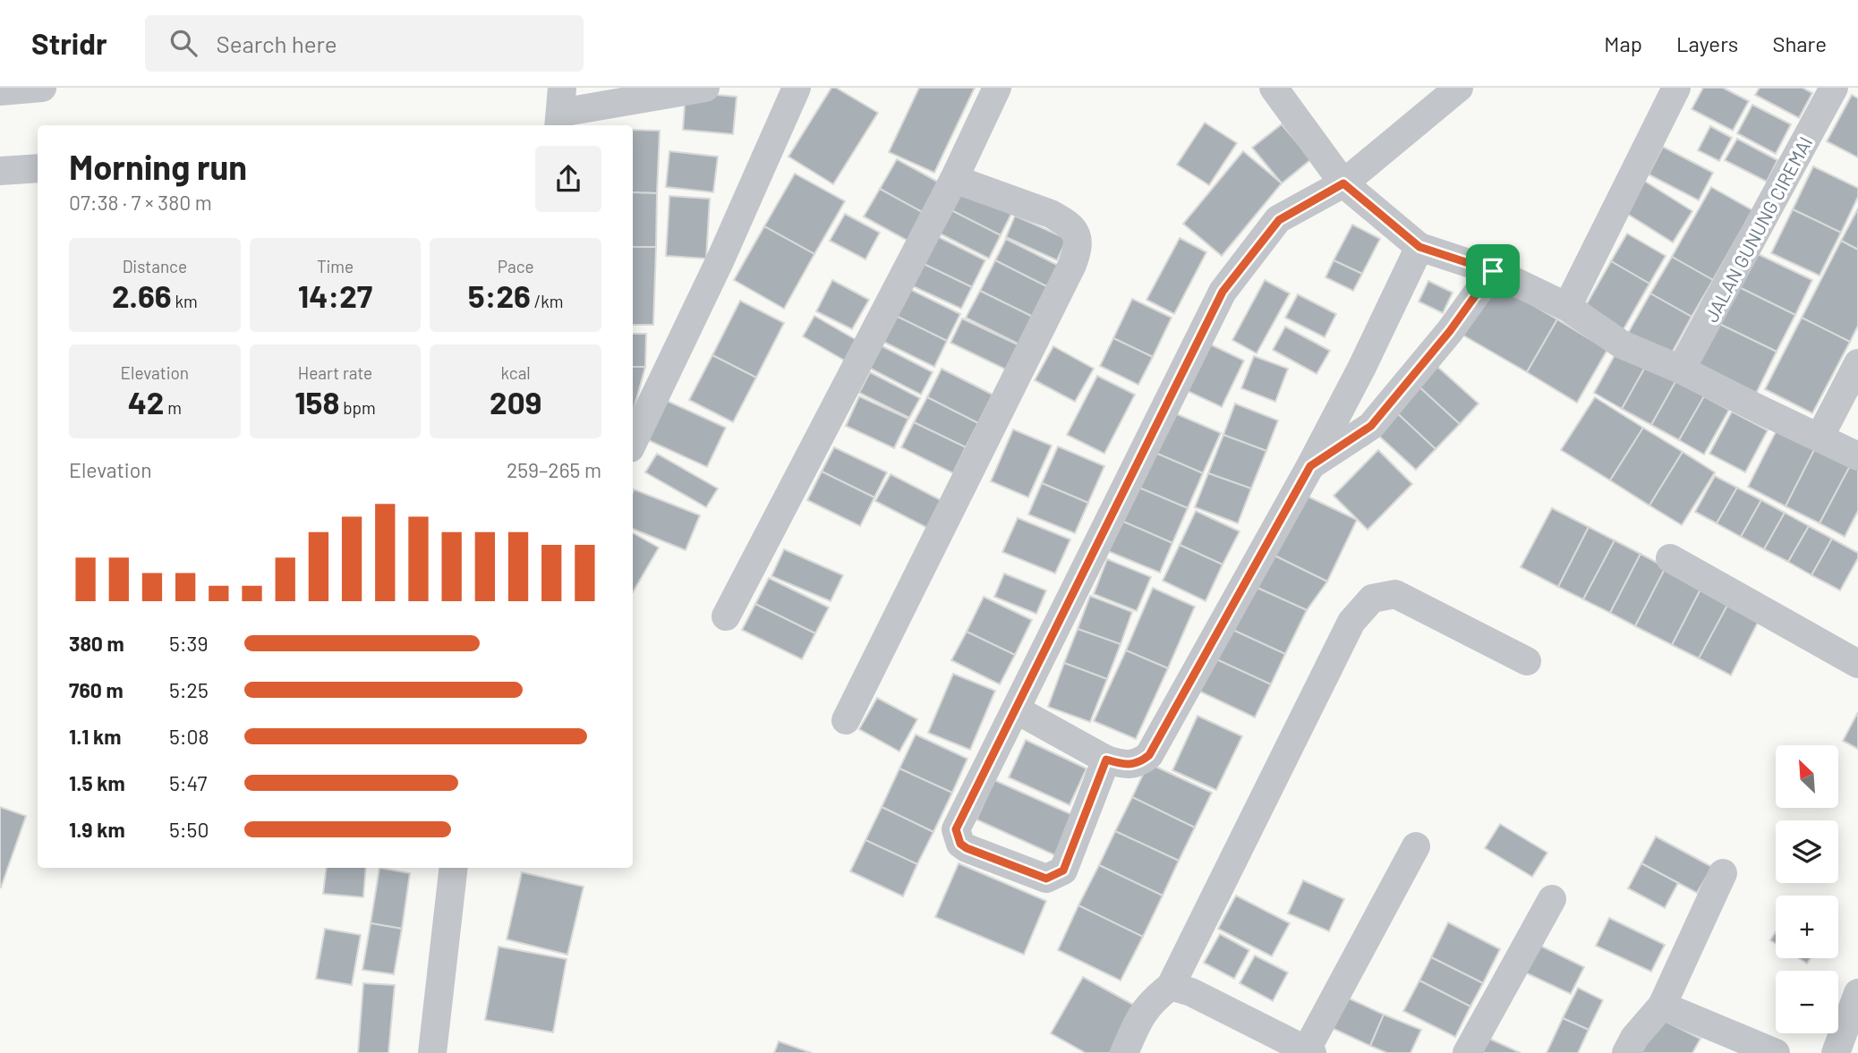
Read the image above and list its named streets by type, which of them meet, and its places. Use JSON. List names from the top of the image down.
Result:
{
  "streets": {
    "street": ["JALAN GUNUNG CIREMAI"]
  },
  "north": "top left",
  "page": {
    "header": "Stridr",
    "search": "Search here",
    "nav": ["Map", "Layers", "Share"],
    "heading": ["Morning run", "07:38 · 7 × 380 m"],
    "stats": [
      ["Distance", "2.66 km"],
      ["Time", "14:27"],
      ["Pace", "5:26 /km"],
      ["Elevation", "42 m"],
      ["Heart rate", "158 bpm"],
      ["kcal", "209"]
    ],
    "chart": ["Elevation", "259–265 m"],
    "list": [
      {
        "name": "380 m",
        "note": "5:39"
      },
      {
        "name": "760 m",
        "note": "5:25"
      },
      {
        "name": "1.1 km",
        "note": "5:08"
      },
      {
        "name": "1.5 km",
        "note": "5:47"
      },
      {
        "name": "1.9 km",
        "note": "5:50"
      }
    ],
    "map_buttons": ["+", "−"]
  }
}
